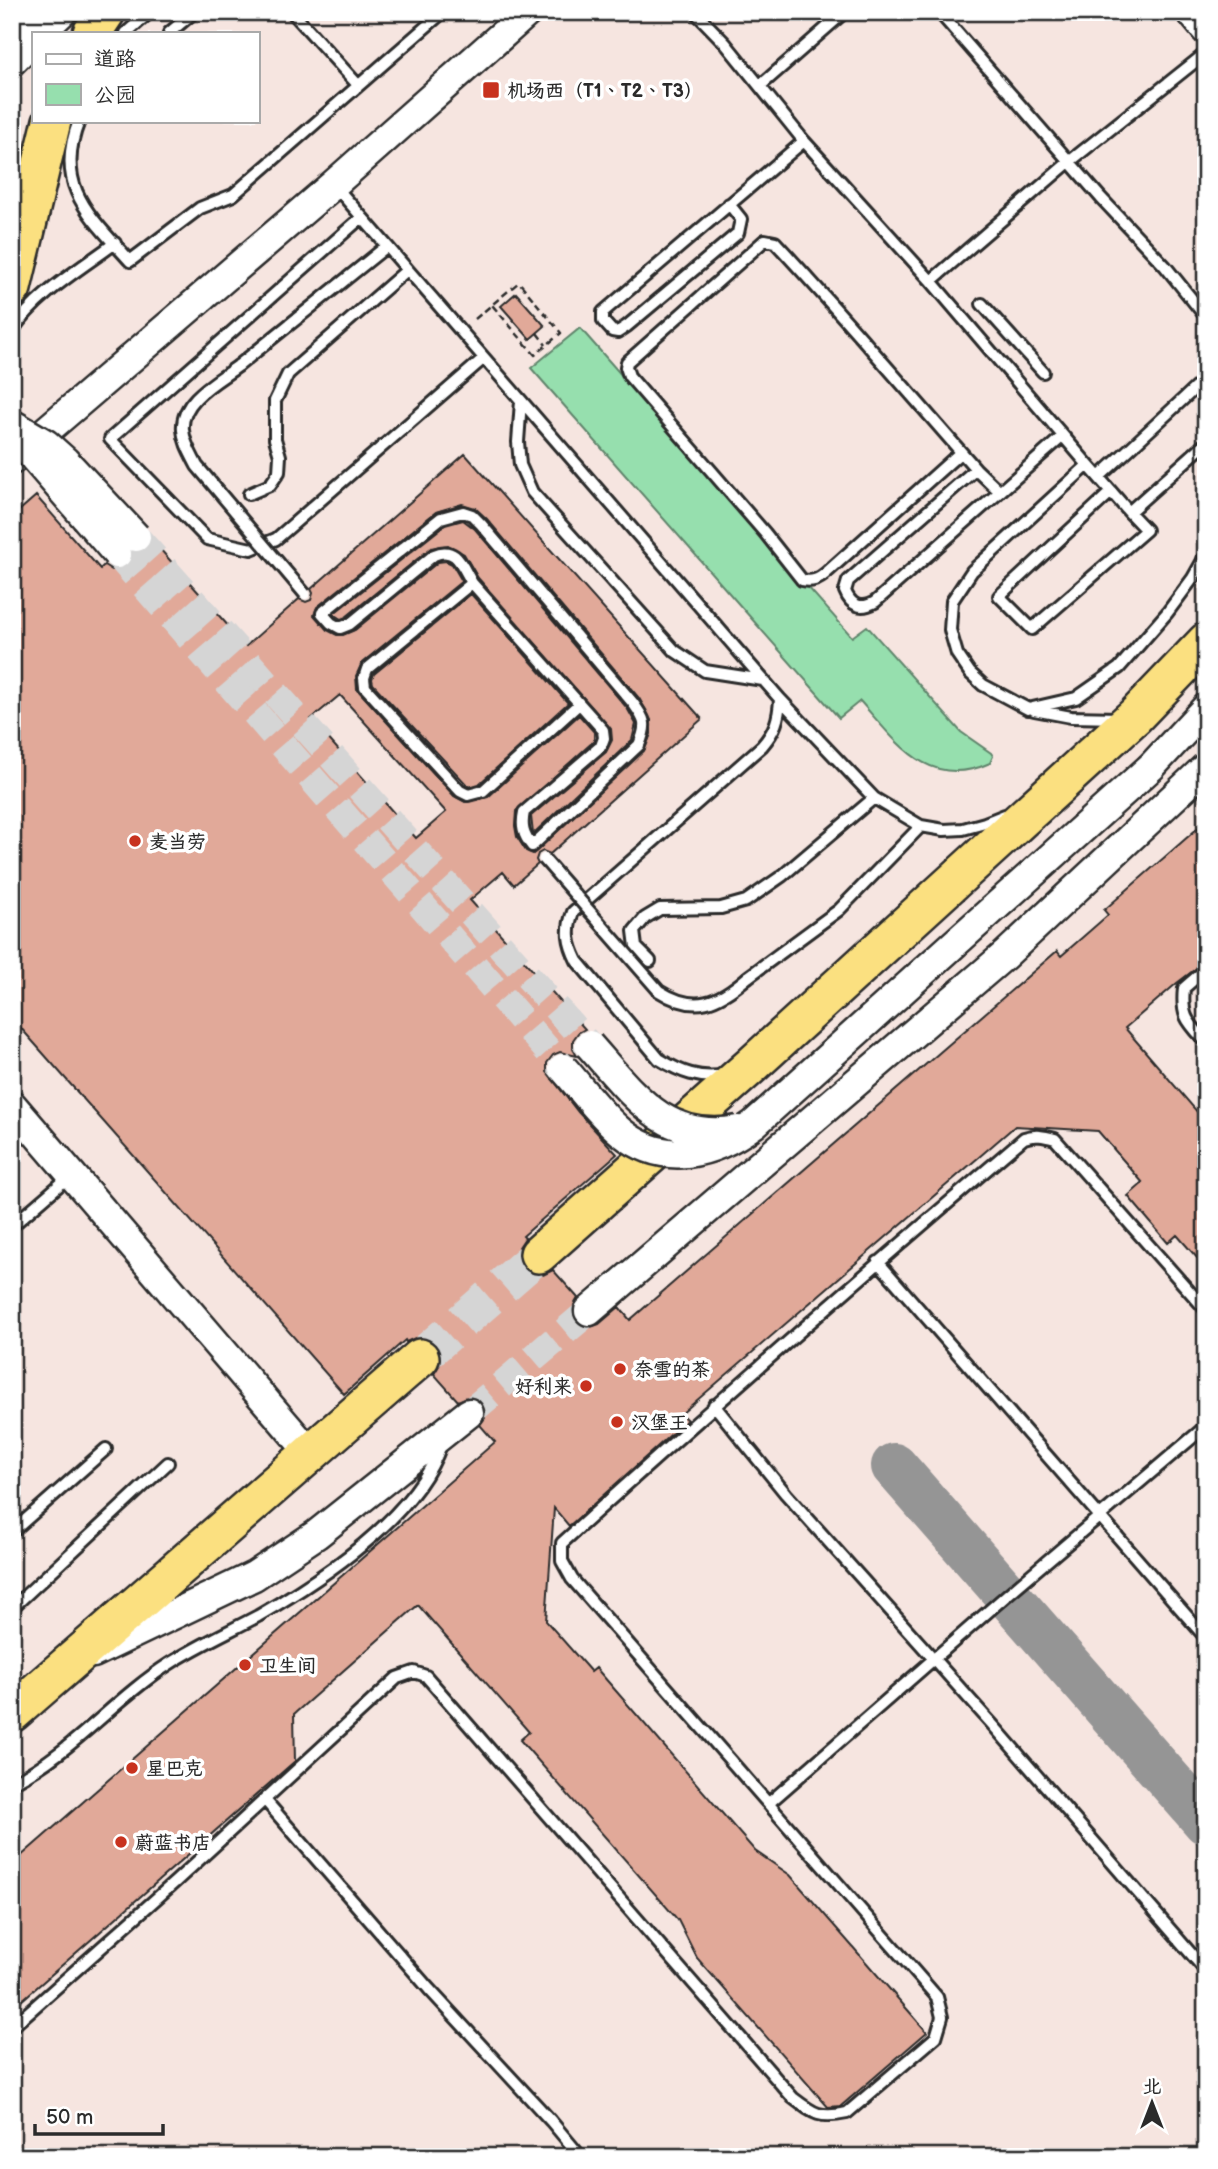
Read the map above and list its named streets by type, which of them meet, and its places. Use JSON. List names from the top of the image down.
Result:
{
  "places": {
    "transit": ["机场西（T1、T2、T3）"],
    "other": [
      "麦当劳",
      "奈雪的茶",
      "好利来",
      "汉堡王",
      "卫生间",
      "星巴克",
      "蔚蓝书店"
    ]
  },
  "legend": ["道路", "公园"],
  "scale_bar": "50 m",
  "north": "top"
}
